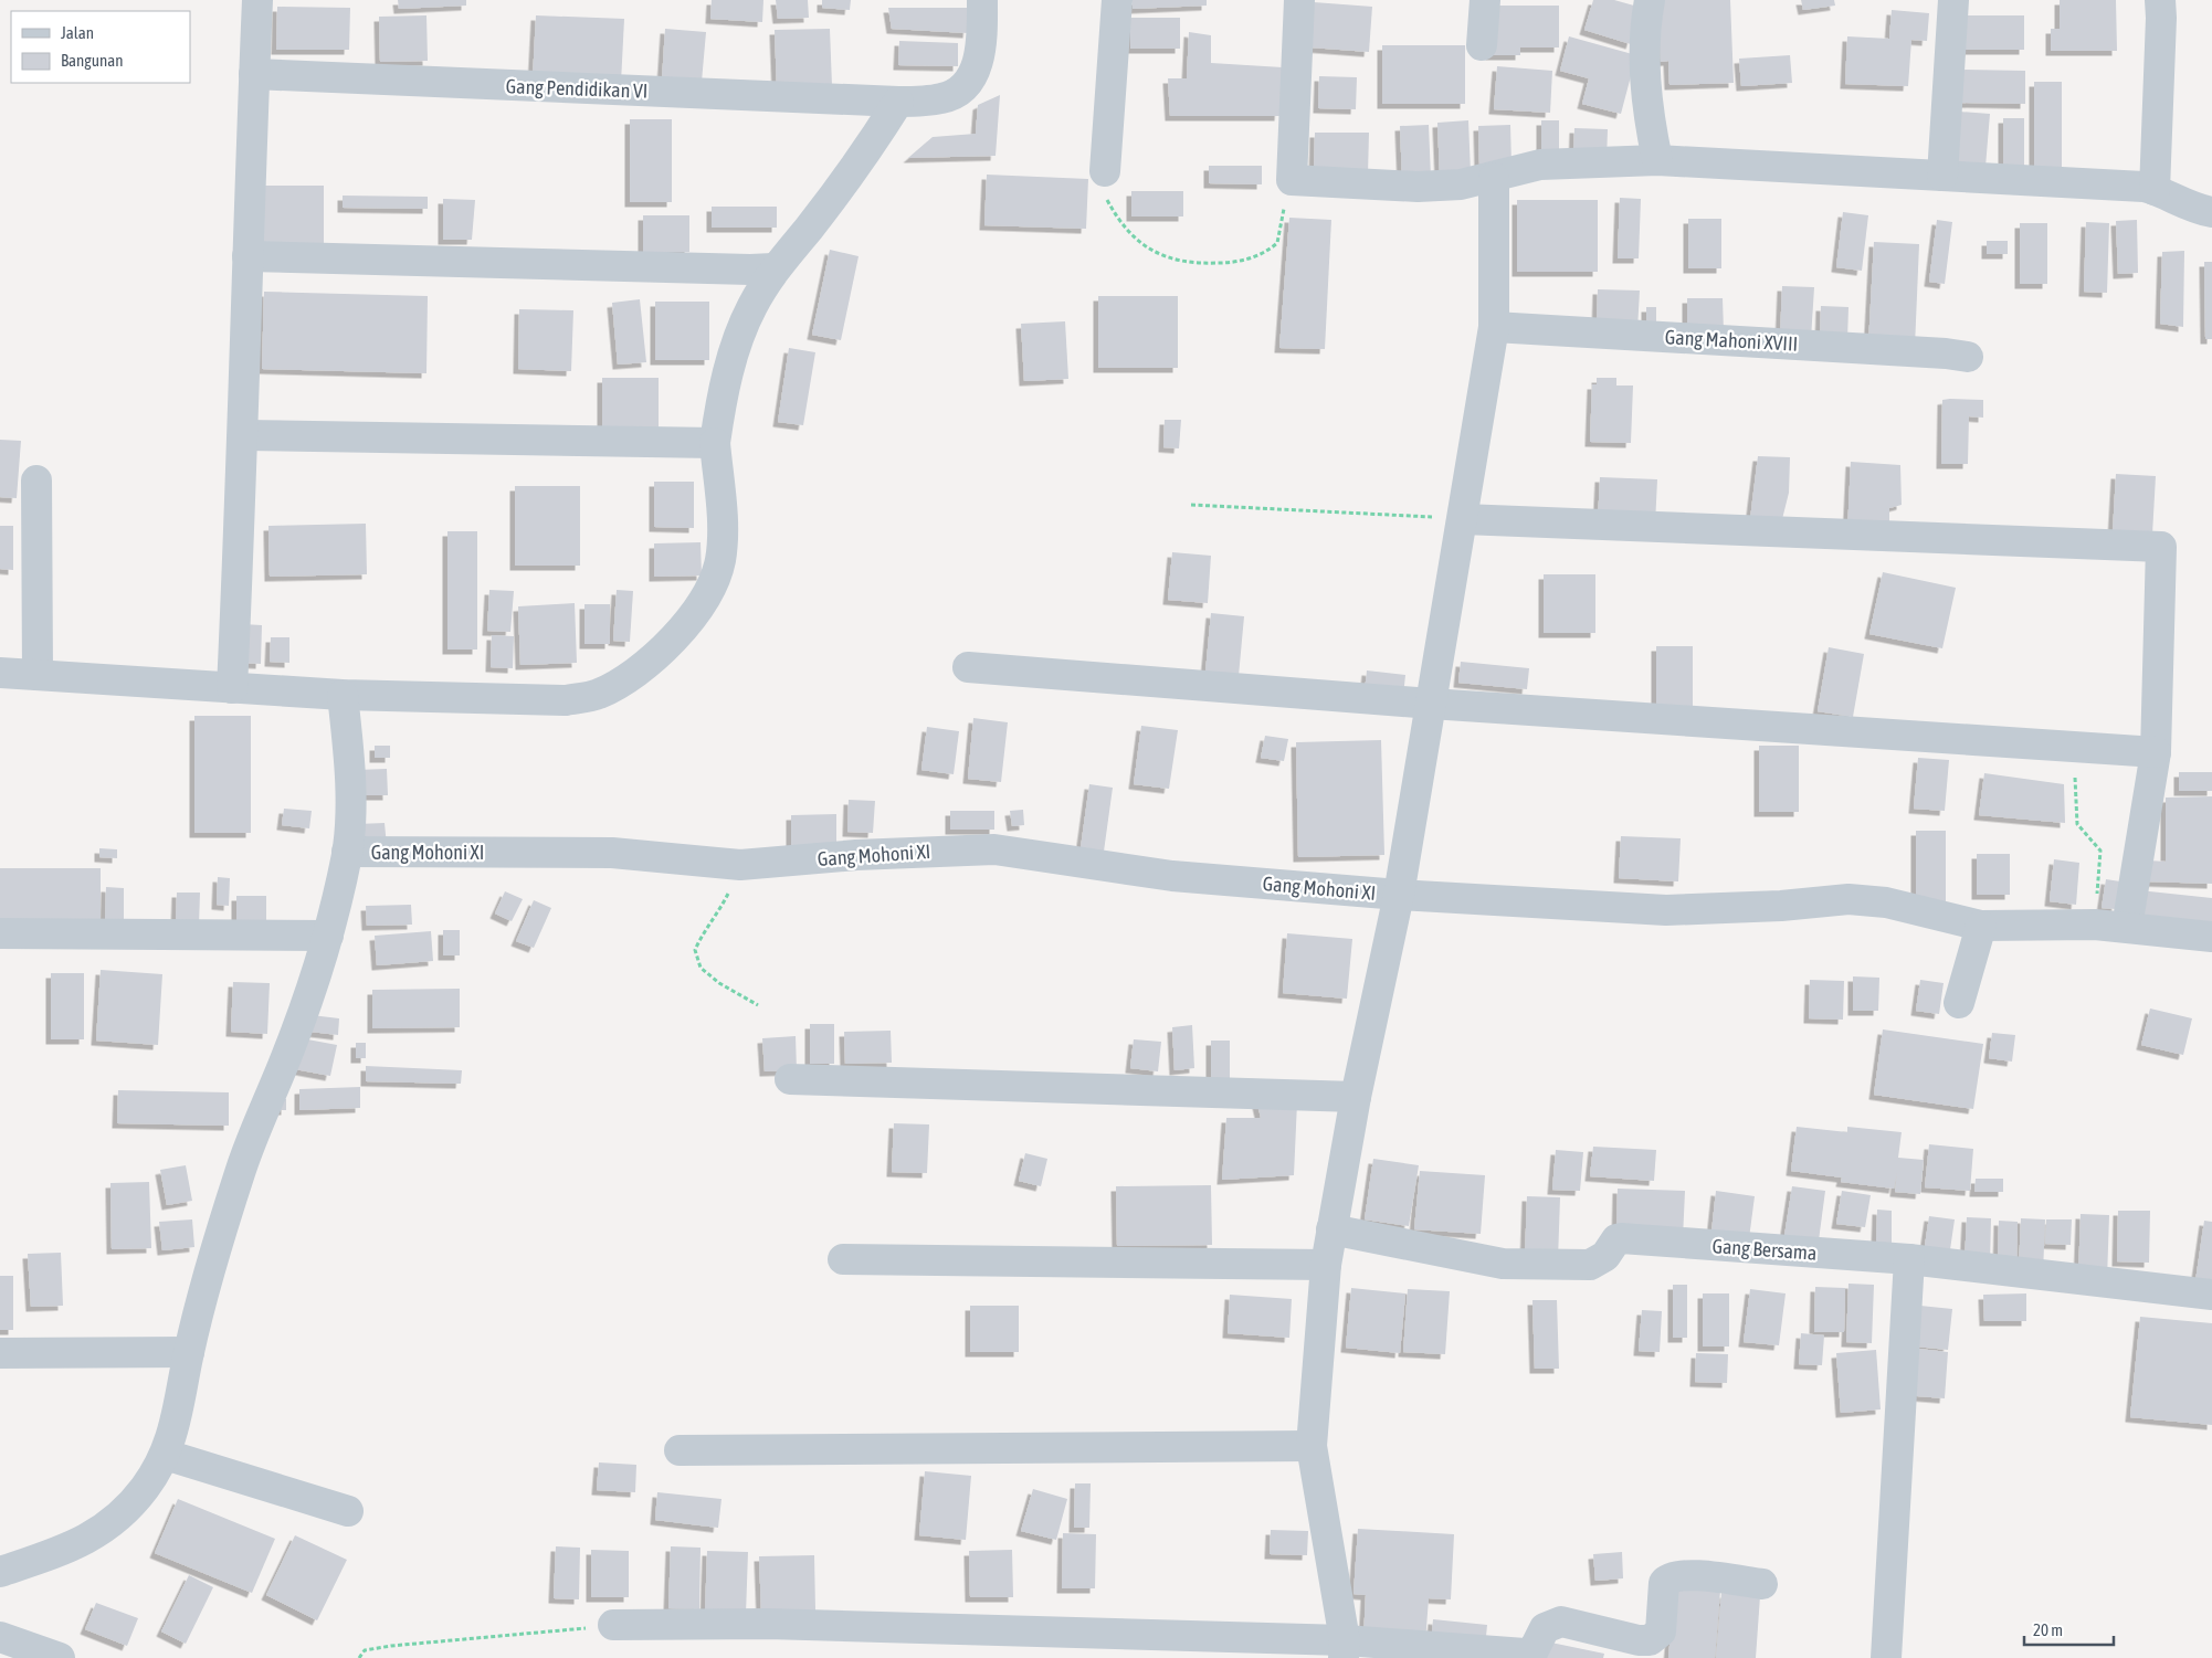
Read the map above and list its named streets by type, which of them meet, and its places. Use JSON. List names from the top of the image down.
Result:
{
  "streets": {
    "street": [
      "Gang Pendidikan VI",
      "Gang Mahoni XVIII",
      "Gang Mohoni XI",
      "Gang Bersama"
    ]
  },
  "legend": ["Jalan", "Bangunan"],
  "scale_bar": "20 m"
}
